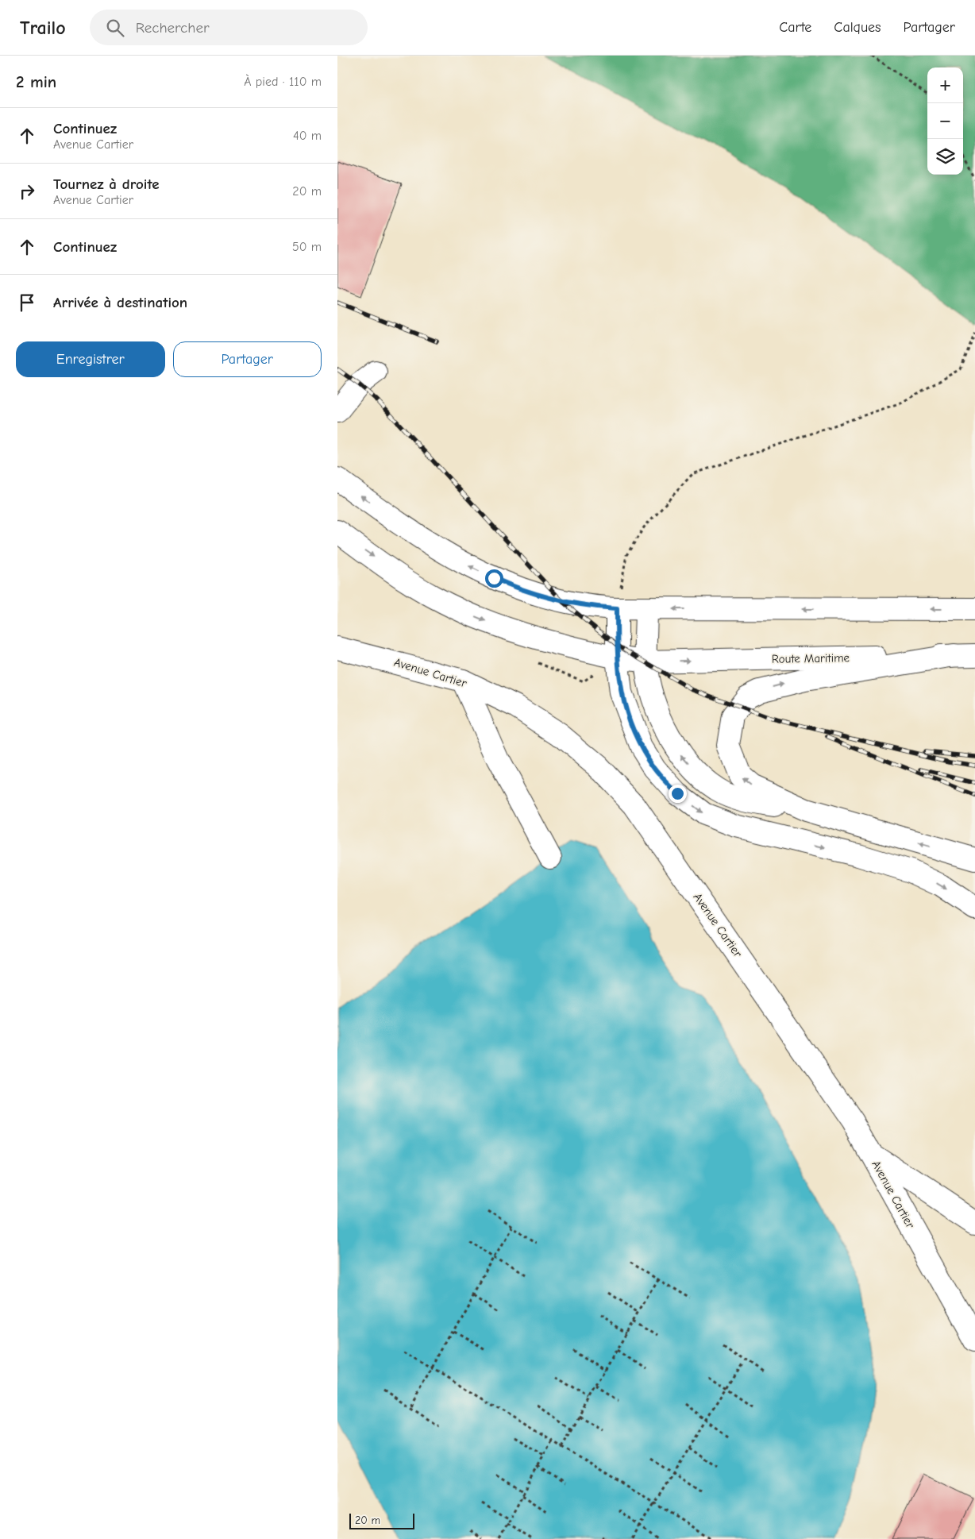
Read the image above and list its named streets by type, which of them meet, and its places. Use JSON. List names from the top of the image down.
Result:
{
  "streets": {
    "main road": ["Route Maritime", "Avenue Cartier"]
  },
  "scale_bar": "20 m",
  "page": {
    "header": "Trailo",
    "search": "Rechercher",
    "nav": ["Carte", "Calques", "Partager"],
    "heading": ["2 min", "À pied · 110 m"],
    "map_buttons": ["+", "−"],
    "list": [
      ["Continuez", "Avenue Cartier", "40 m"],
      ["Tournez à droite", "Avenue Cartier", "20 m"],
      ["Continuez", "50 m"],
      "Arrivée à destination"
    ],
    "buttons": ["Enregistrer", "Partager"],
    "scale": "20 m"
  }
}
